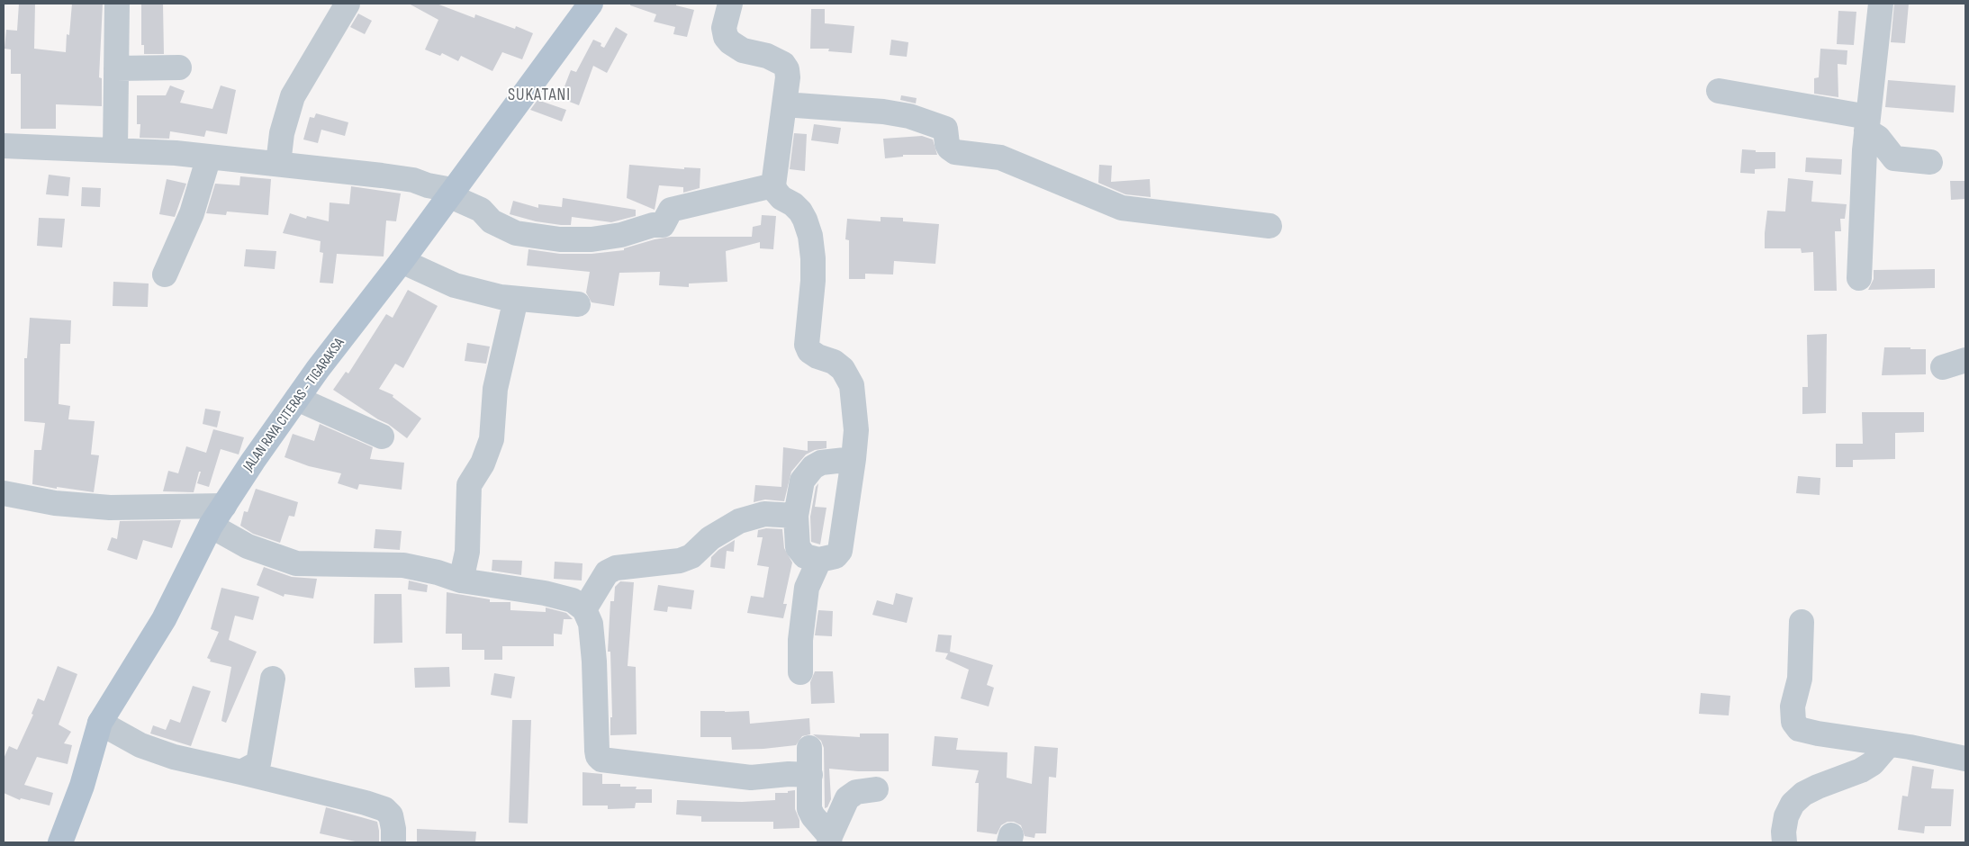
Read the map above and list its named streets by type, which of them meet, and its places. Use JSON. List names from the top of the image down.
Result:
{
  "streets": {
    "main road": ["JALAN RAYA CITERAS - TIGARAKSA"]
  },
  "districts": ["SUKATANI"]
}
